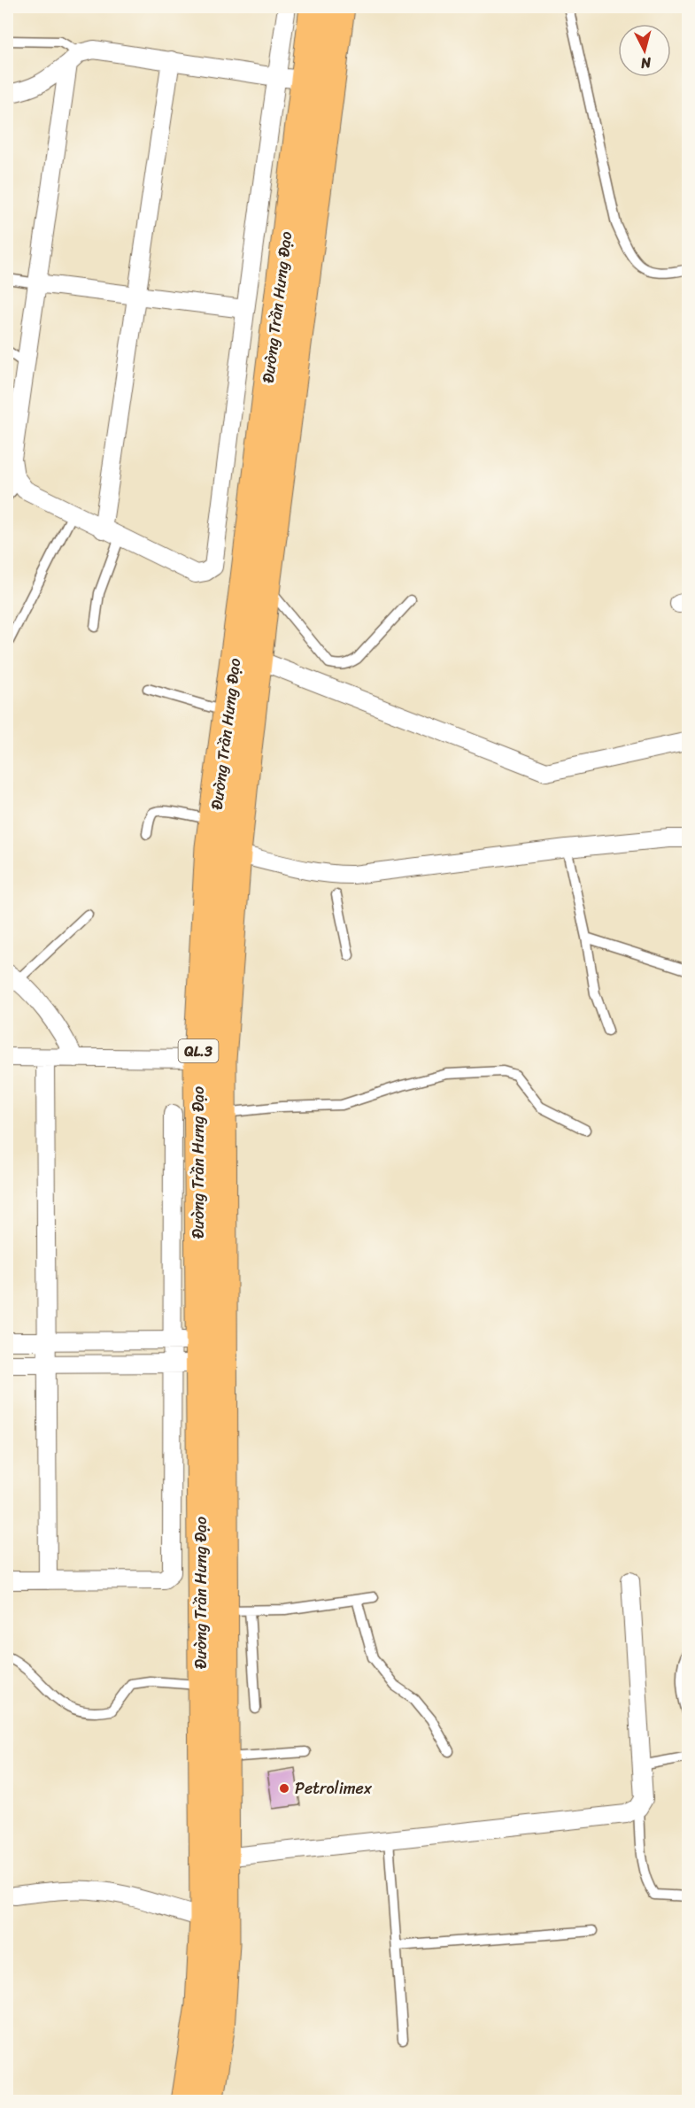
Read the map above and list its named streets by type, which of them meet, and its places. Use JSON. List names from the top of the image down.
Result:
{
  "streets": {
    "highway": ["Đường Trần Hưng Đạo", "QL.3"]
  },
  "places": ["Petrolimex"],
  "north": "bottom"
}
